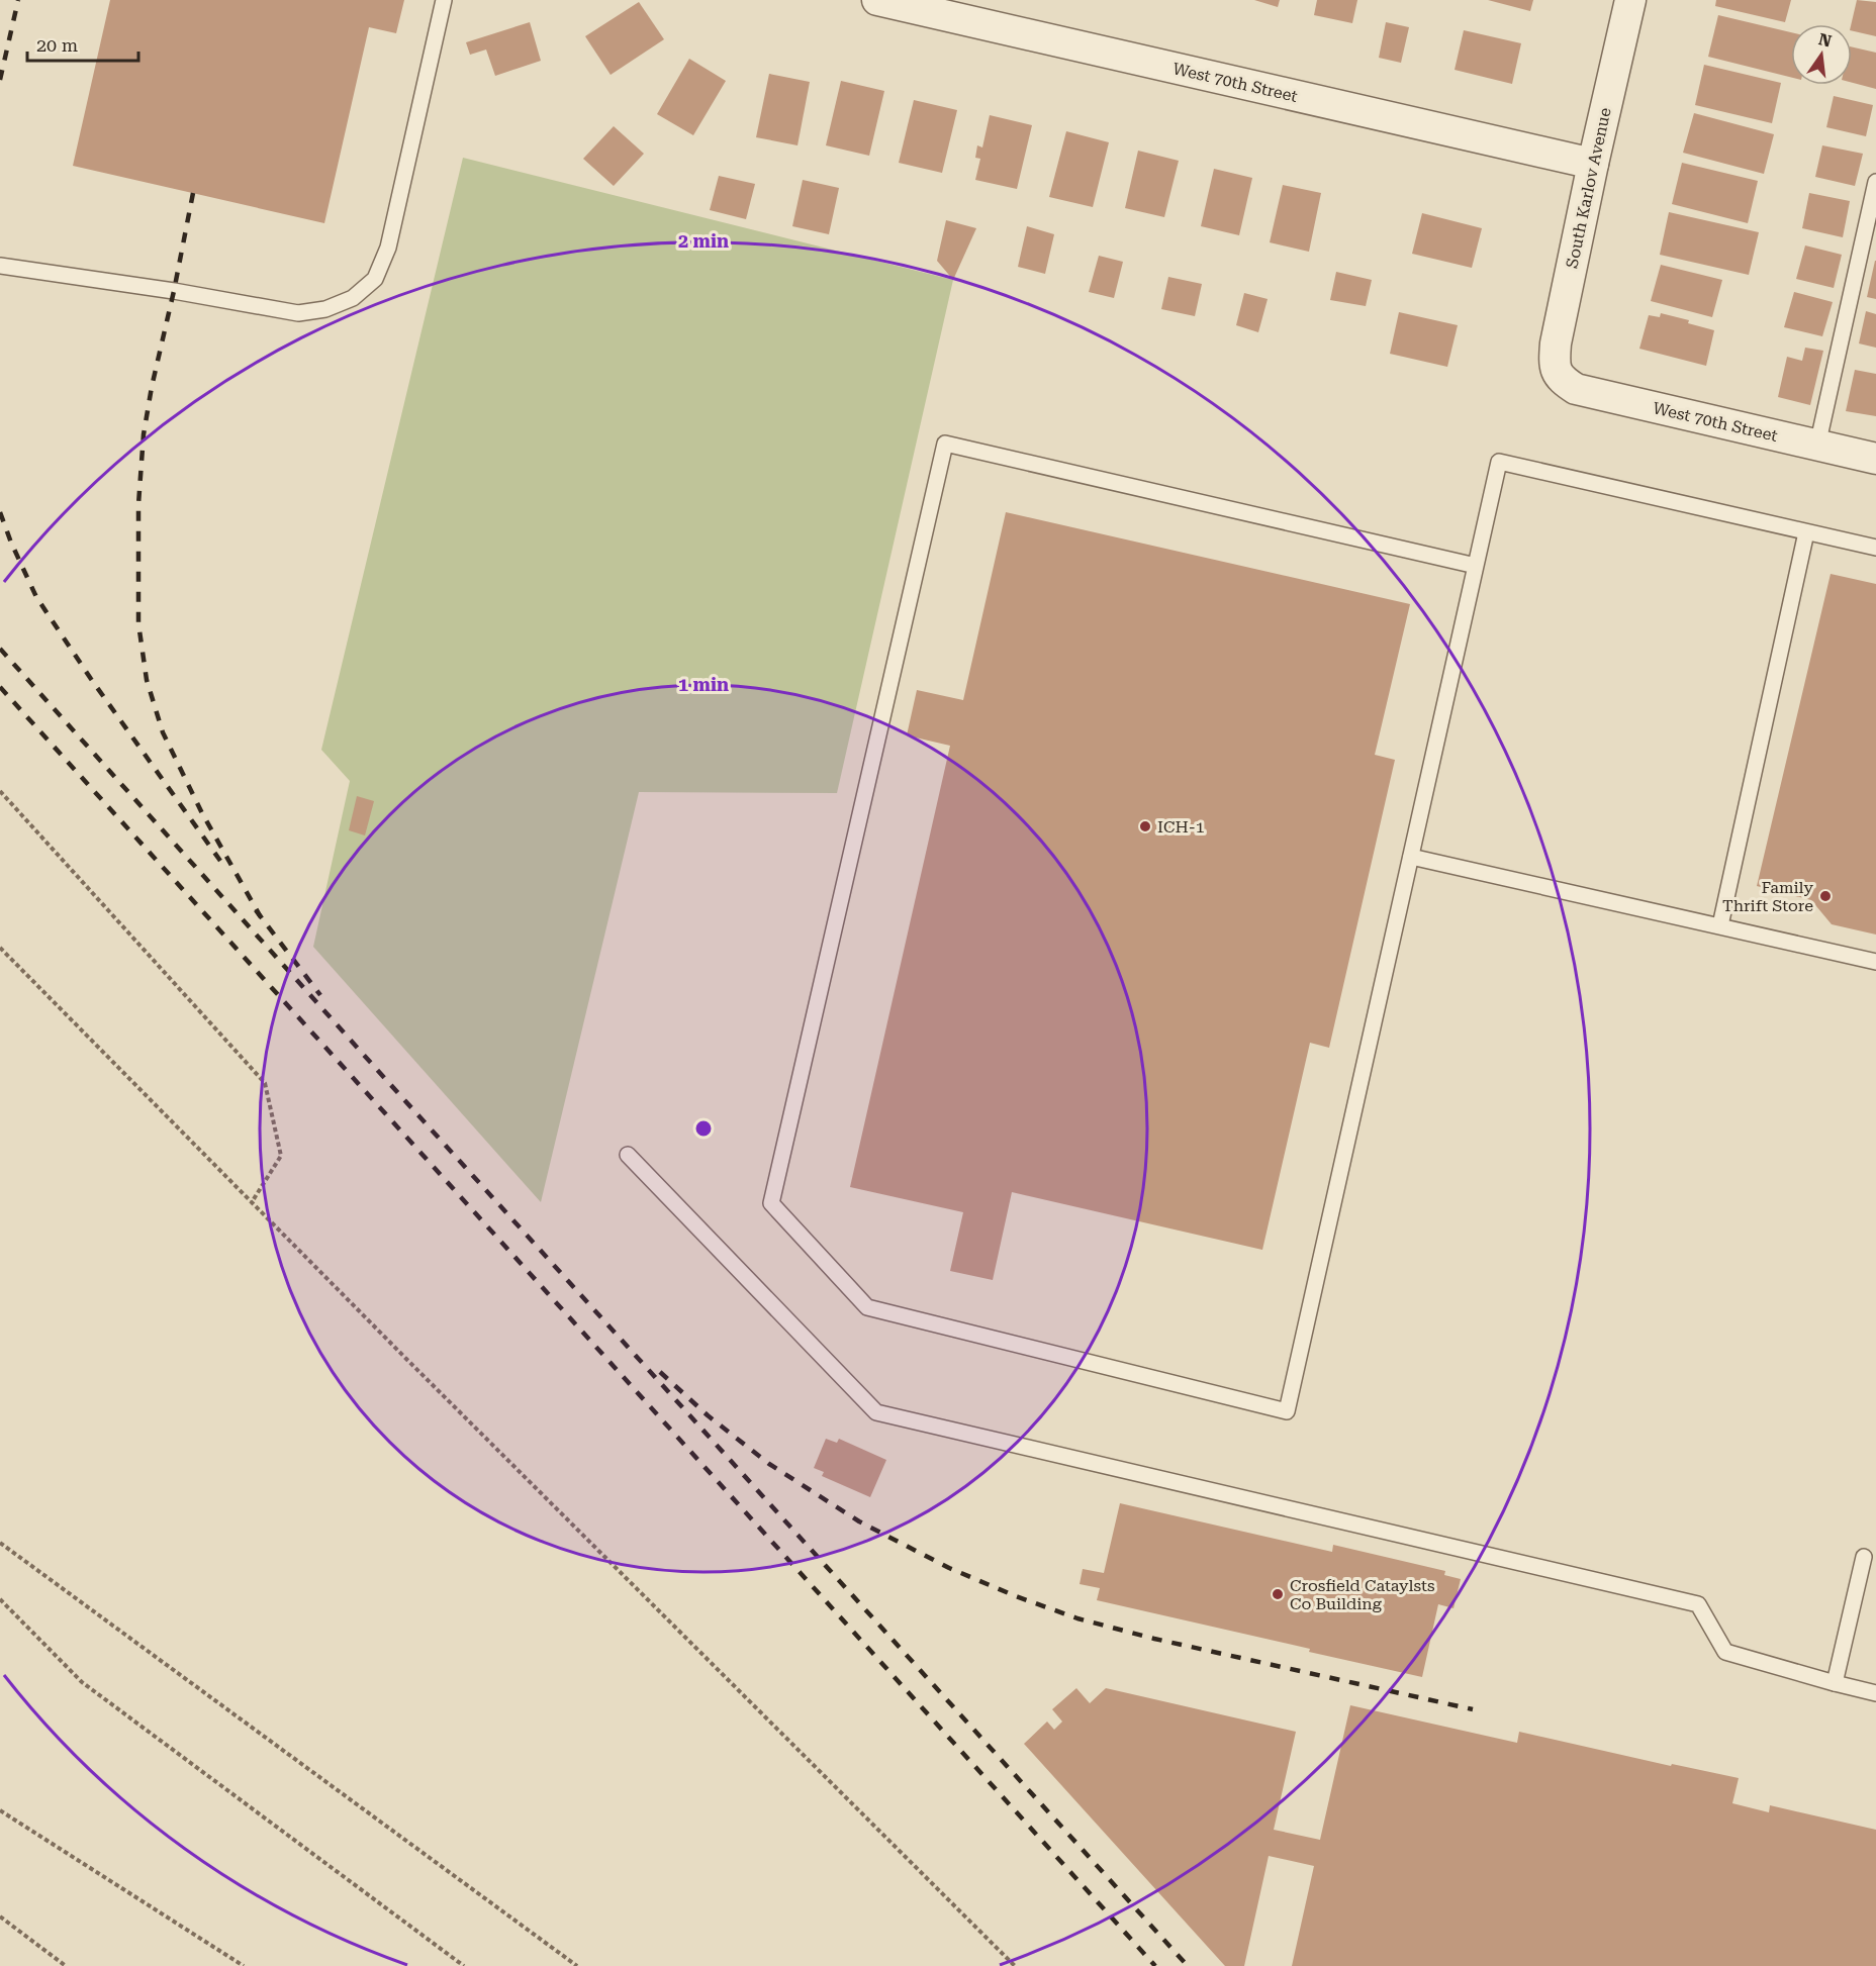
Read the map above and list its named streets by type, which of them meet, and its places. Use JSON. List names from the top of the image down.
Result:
{
  "streets": {
    "street": ["West 70th Street", "South Karlov Avenue"]
  },
  "crossings": [
    ["West 70th Street", "South Karlov Avenue"]
  ],
  "places": ["ICH-1", "Family Thrift Store", "Crosfield Cataylsts Co Building"],
  "scale_bar": "20 m",
  "north": "top",
  "rings": ["2 min", "1 min"]
}
